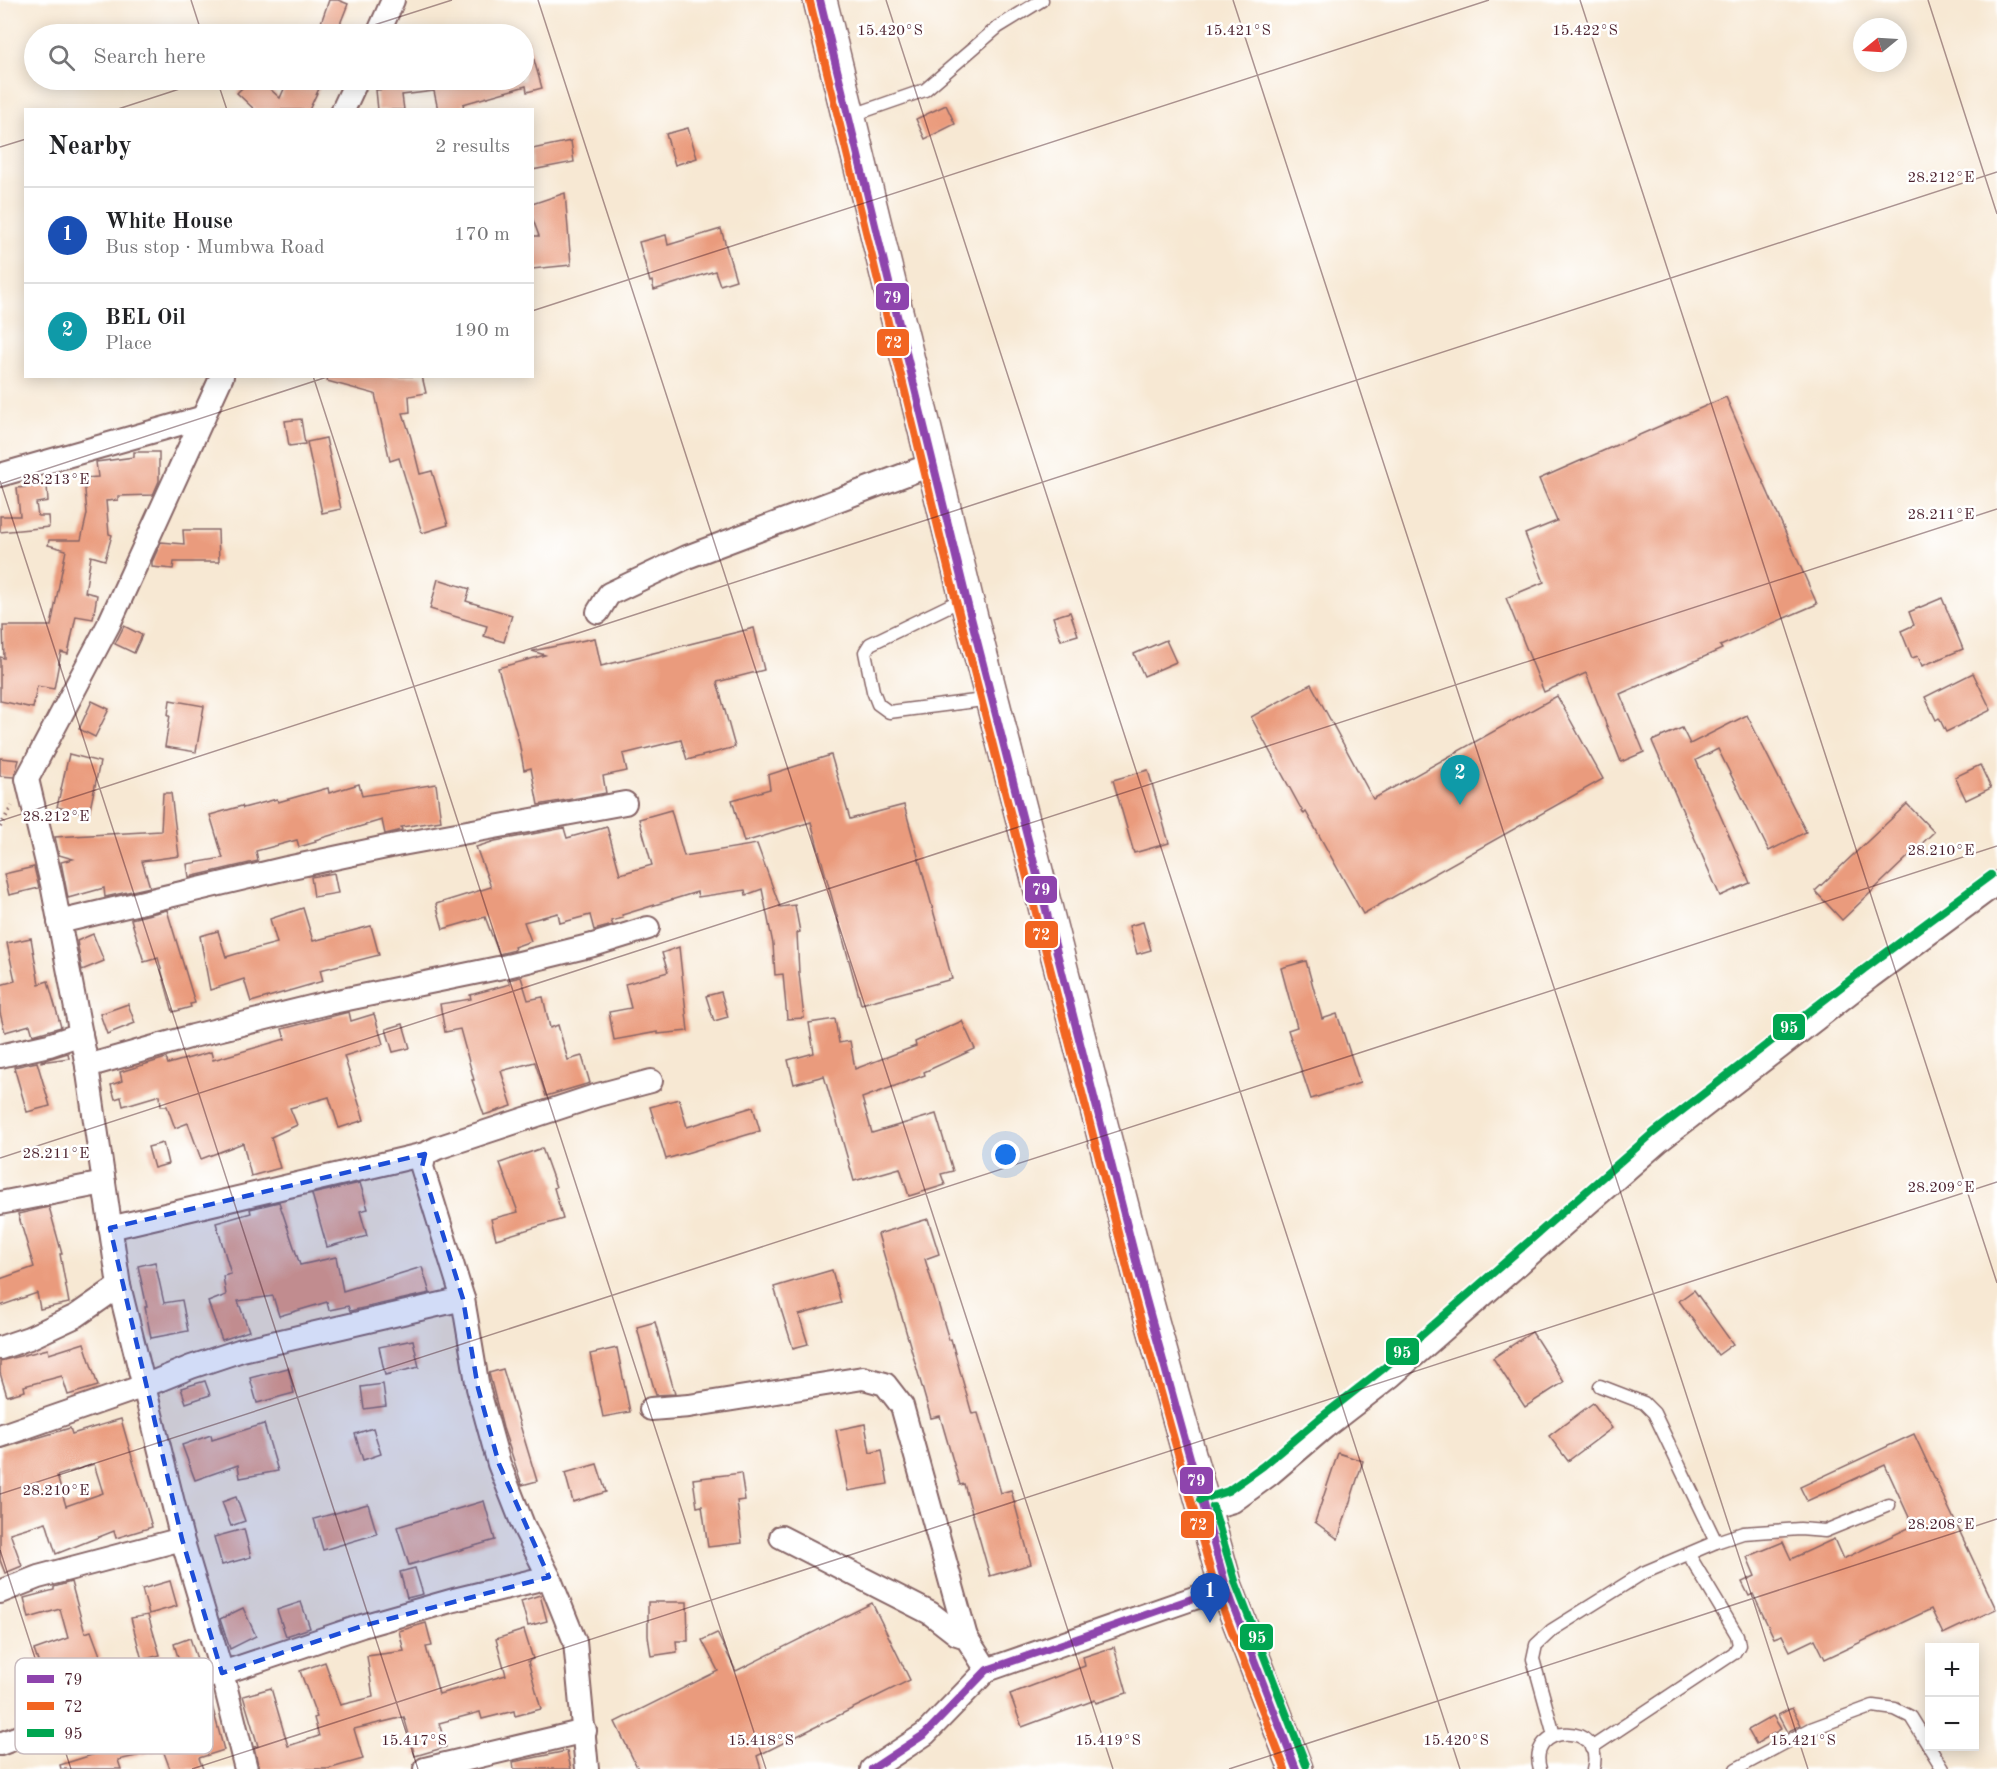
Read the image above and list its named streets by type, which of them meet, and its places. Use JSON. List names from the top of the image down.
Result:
{
  "lines": ["transit line 79", "transit line 72", "transit line 95"],
  "legend": ["79", "72", "95"],
  "north": "left",
  "page": {
    "search": "Search here",
    "heading": ["Nearby", "2 results"],
    "list": [
      {
        "mark": "1",
        "name": "White House",
        "note": "Bus stop · Mumbwa Road",
        "value": "170 m"
      },
      {
        "mark": "2",
        "name": "BEL Oil",
        "note": "Place",
        "value": "190 m"
      }
    ],
    "pins": ["2", "1"],
    "map_buttons": ["+", "−"]
  },
  "coordinates": [
    "15.420°S",
    "15.421°S",
    "15.422°S",
    "28.212°E",
    "28.213°E",
    "28.211°E",
    "28.210°E",
    "28.209°E",
    "28.208°E",
    "15.417°S",
    "15.418°S",
    "15.419°S"
  ]
}
